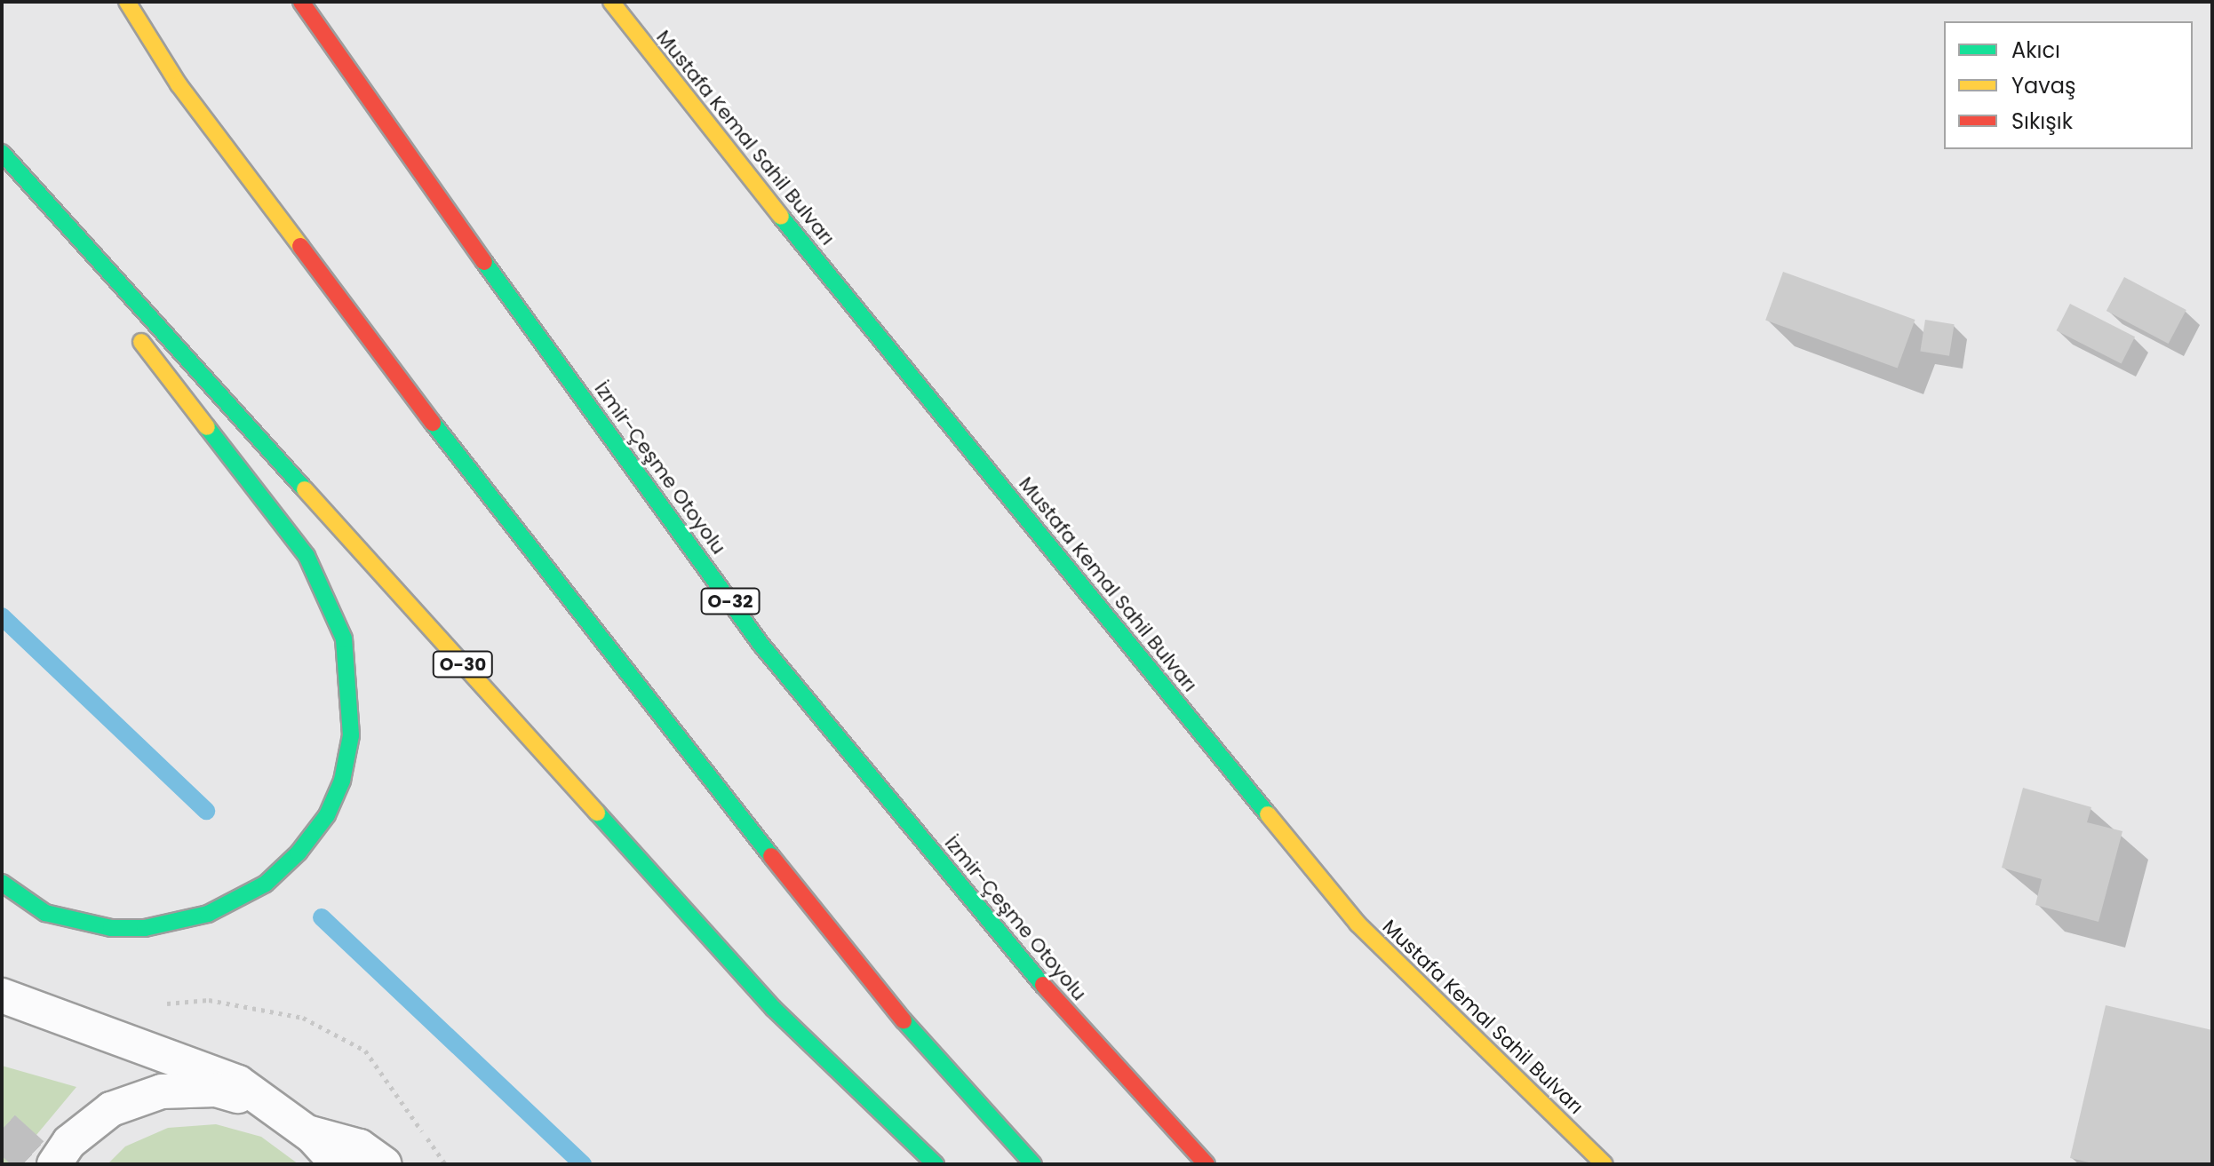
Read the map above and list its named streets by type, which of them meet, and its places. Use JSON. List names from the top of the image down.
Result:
{
  "streets": {
    "main road": [
      "Mustafa Kemal Sahil Bulvarı",
      "İzmir-Çeşme Otoyolu",
      "O-32",
      "O-30"
    ]
  },
  "legend": ["Akıcı", "Yavaş", "Sıkışık"]
}
